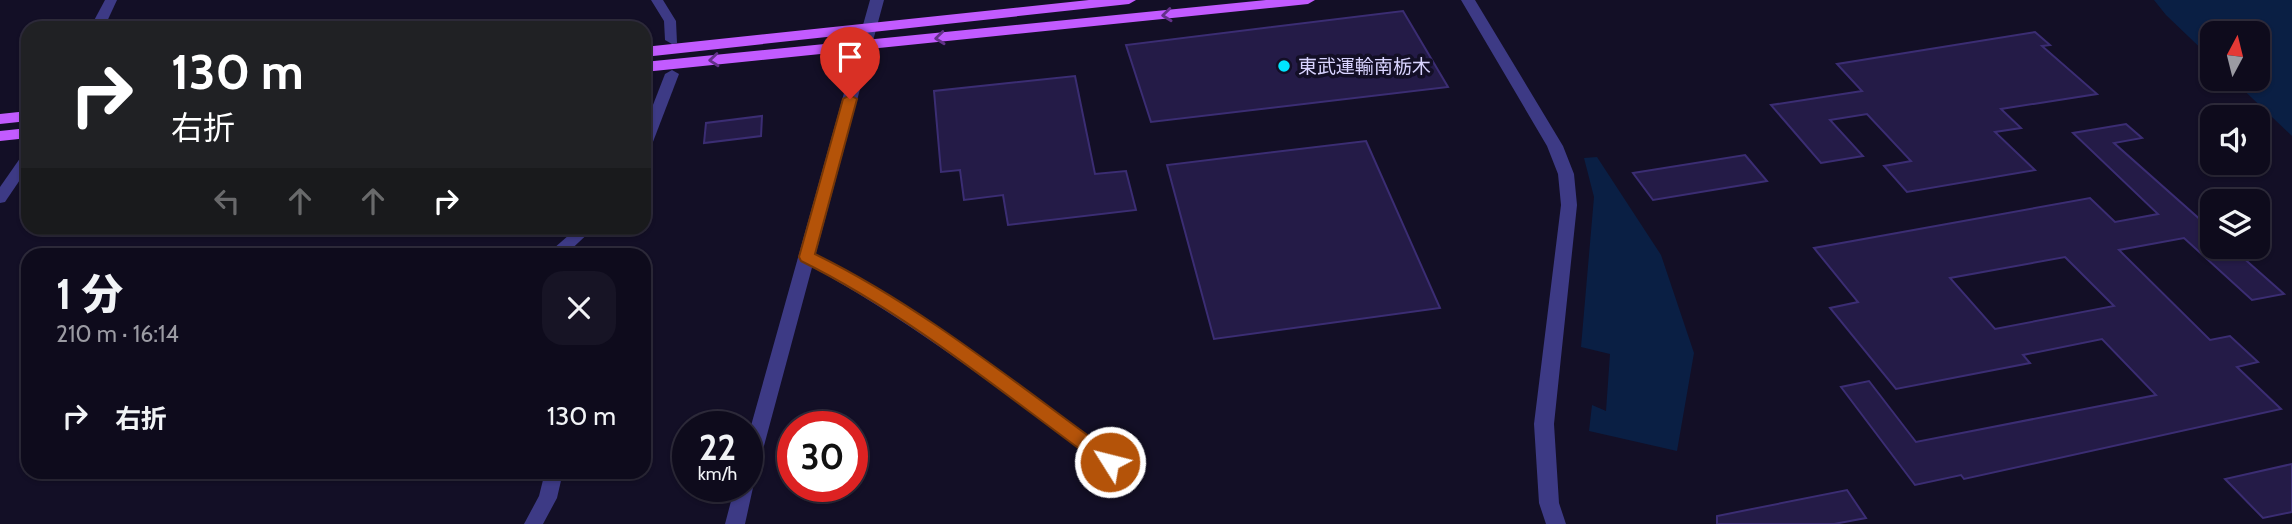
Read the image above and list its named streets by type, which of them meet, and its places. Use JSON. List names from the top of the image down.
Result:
{
  "places": ["東武運輸南栃木"],
  "north": "top",
  "page": {
    "turn": ["130 m", "右折"],
    "heading": ["1 分", "210 m · 16:14"],
    "list": [
      {
        "name": "右折",
        "value": "130 m"
      }
    ],
    "speed": "22 km/h",
    "limit": "30"
  }
}
